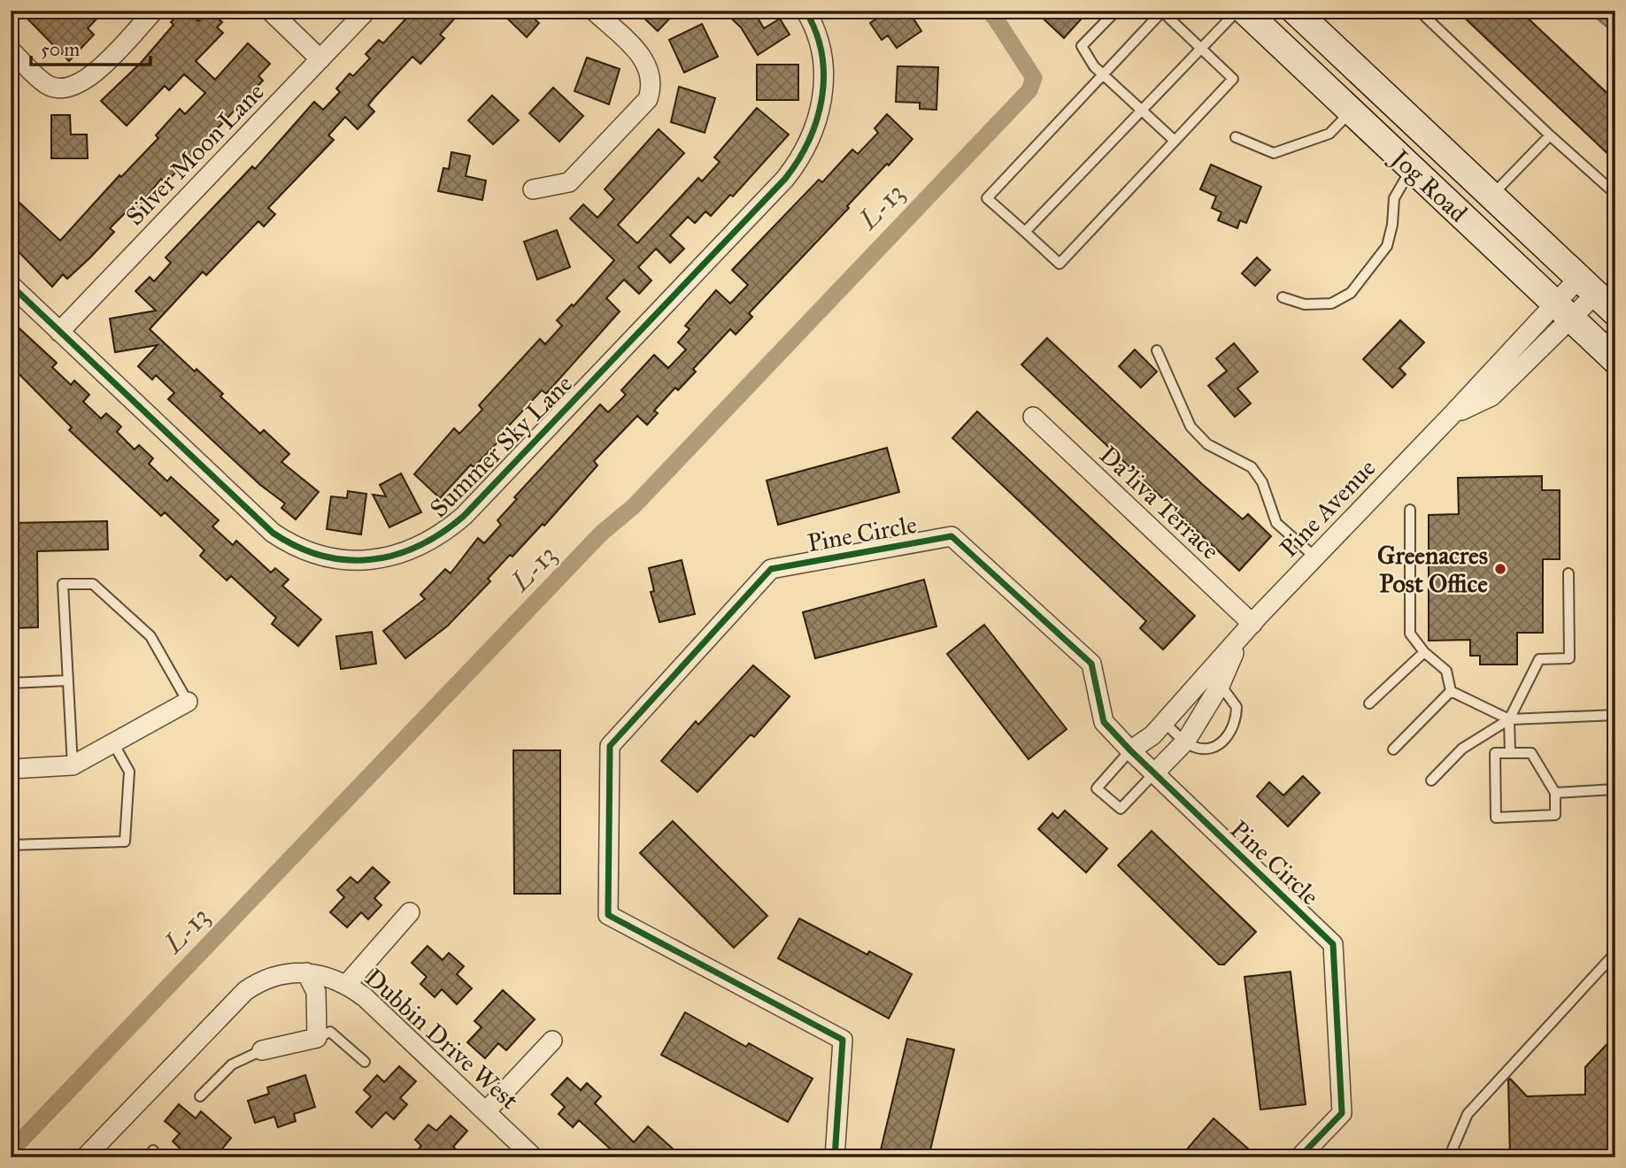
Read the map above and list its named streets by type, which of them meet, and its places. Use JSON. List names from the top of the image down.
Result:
{
  "streets": {
    "main road": ["Jog Road"],
    "street": [
      "Silver Moon Lane",
      "Summer Sky Lane",
      "Da'liva Terrace",
      "Pine Avenue",
      "Pine Circle",
      "Dubbin Drive West"
    ]
  },
  "crossings": [
    ["Silver Moon Lane", "Summer Sky Lane"],
    ["Jog Road", "Pine Avenue"],
    ["Da'liva Terrace", "Pine Avenue"],
    ["Pine Avenue", "Pine Circle"]
  ],
  "water": ["L-13"],
  "places": ["Greenacres Post Office"],
  "scale_bar": "50 m"
}
